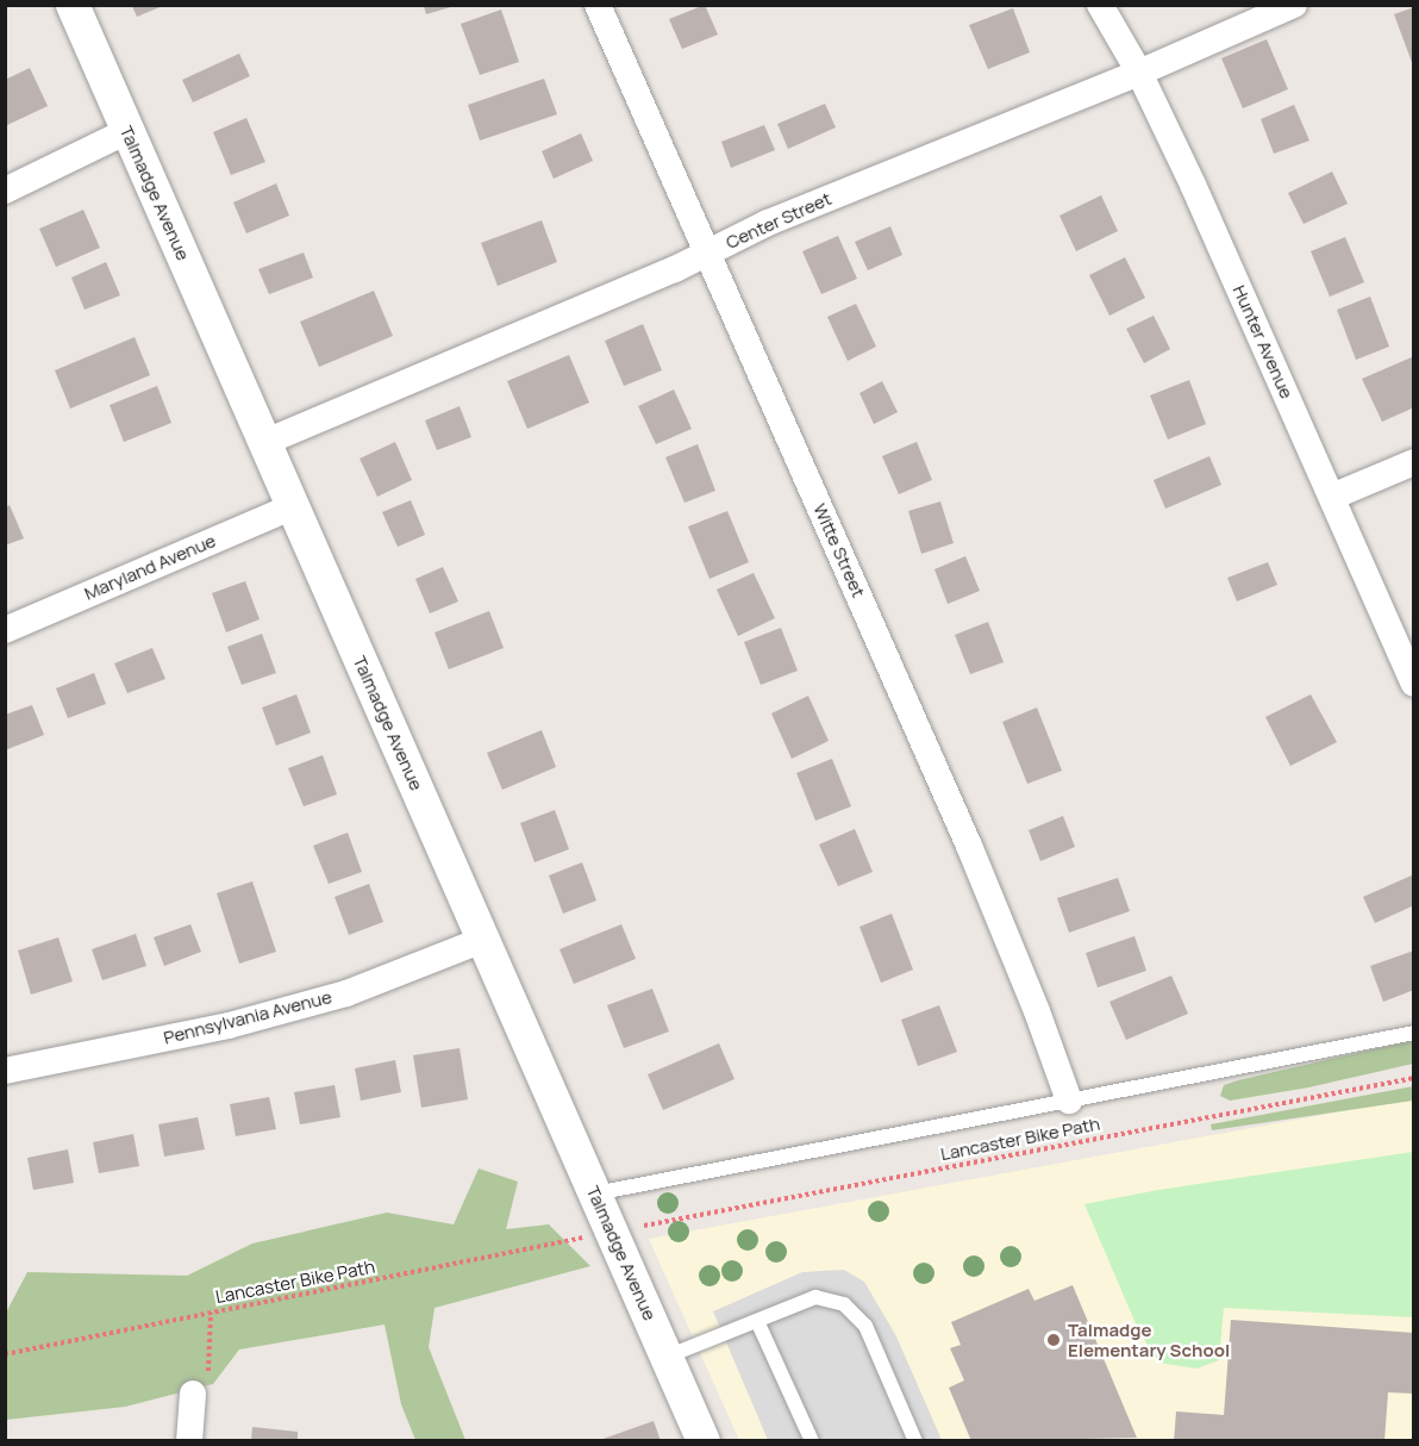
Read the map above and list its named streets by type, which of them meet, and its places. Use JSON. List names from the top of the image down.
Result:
{
  "streets": {
    "street": [
      "Talmadge Avenue",
      "Center Street",
      "Hunter Avenue",
      "Witte Street",
      "Maryland Avenue",
      "Pennsylvania Avenue"
    ],
    "path": ["Lancaster Bike Path"]
  },
  "crossings": [
    ["Talmadge Avenue", "Center Street"],
    ["Talmadge Avenue", "Maryland Avenue"],
    ["Talmadge Avenue", "Pennsylvania Avenue"],
    ["Center Street", "Hunter Avenue"],
    ["Center Street", "Witte Street"]
  ],
  "places": ["Talmadge Elementary School"]
}
